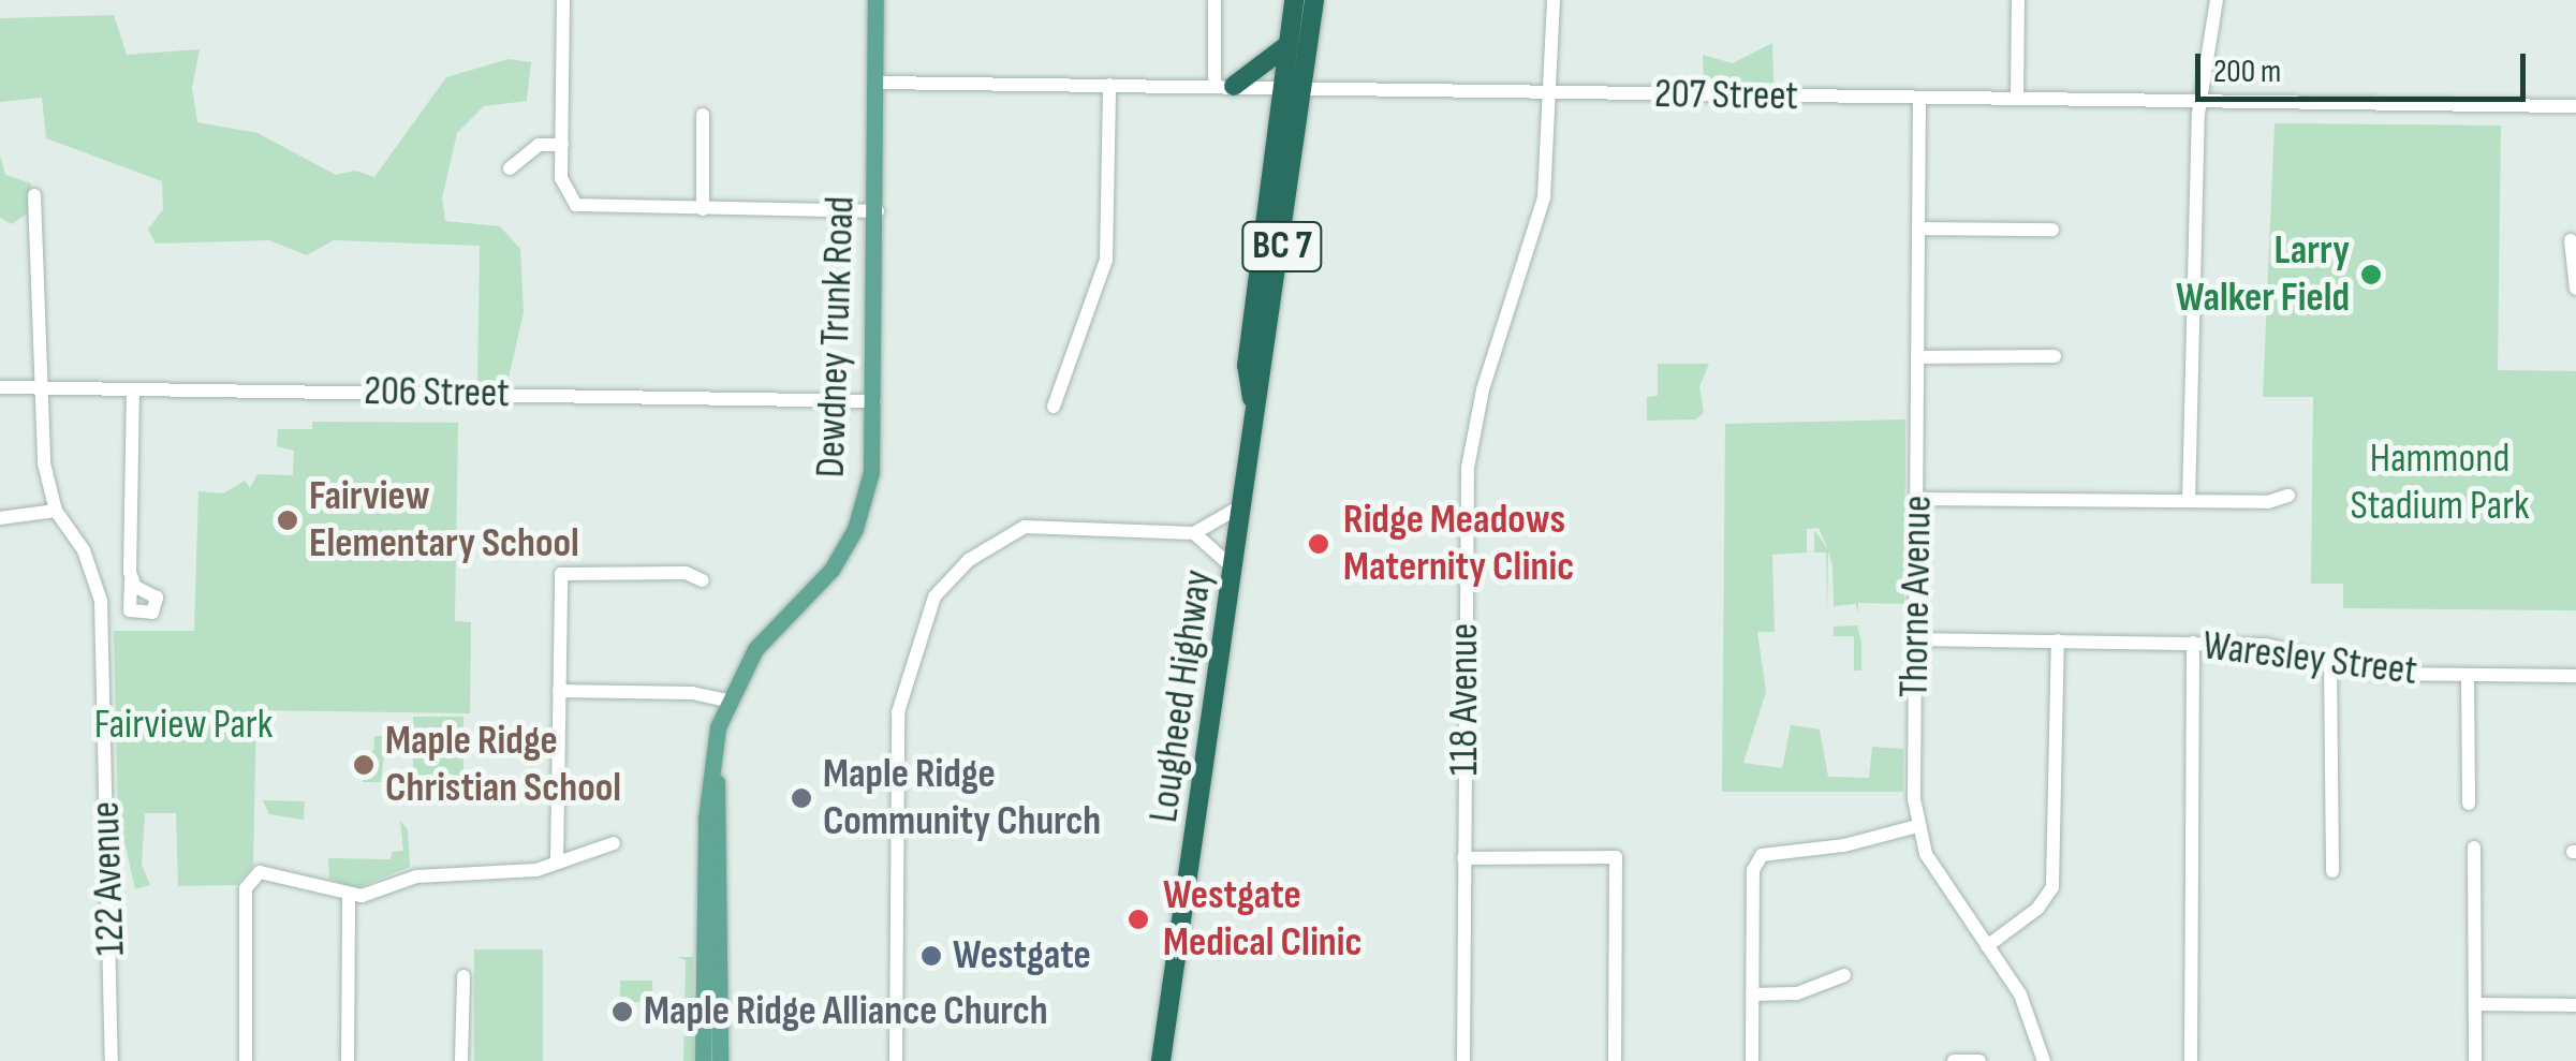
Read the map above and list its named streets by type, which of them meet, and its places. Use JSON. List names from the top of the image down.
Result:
{
  "streets": {
    "highway": ["BC 7", "Lougheed Highway"],
    "main road": ["Dewdney Trunk Road"],
    "street": [
      "207 Street",
      "206 Street",
      "Thorne Avenue",
      "Waresley Street",
      "118 Avenue",
      "122 Avenue"
    ]
  },
  "crossings": [
    ["207 Street", "Dewdney Trunk Road"],
    ["207 Street", "Thorne Avenue"],
    ["207 Street", "Lougheed Highway"],
    ["207 Street", "118 Avenue"],
    ["Dewdney Trunk Road", "206 Street"],
    ["206 Street", "122 Avenue"],
    ["Thorne Avenue", "Waresley Street"]
  ],
  "parks": ["Hammond Stadium Park", "Fairview Park"],
  "places": [
    "Larry Walker Field",
    "Fairview Elementary School",
    "Ridge Meadows Maternity Clinic",
    "Maple Ridge Christian School",
    "Maple Ridge Community Church",
    "Westgate Medical Clinic",
    "Westgate",
    "Maple Ridge Alliance Church"
  ],
  "scale_bar": "200 m"
}
